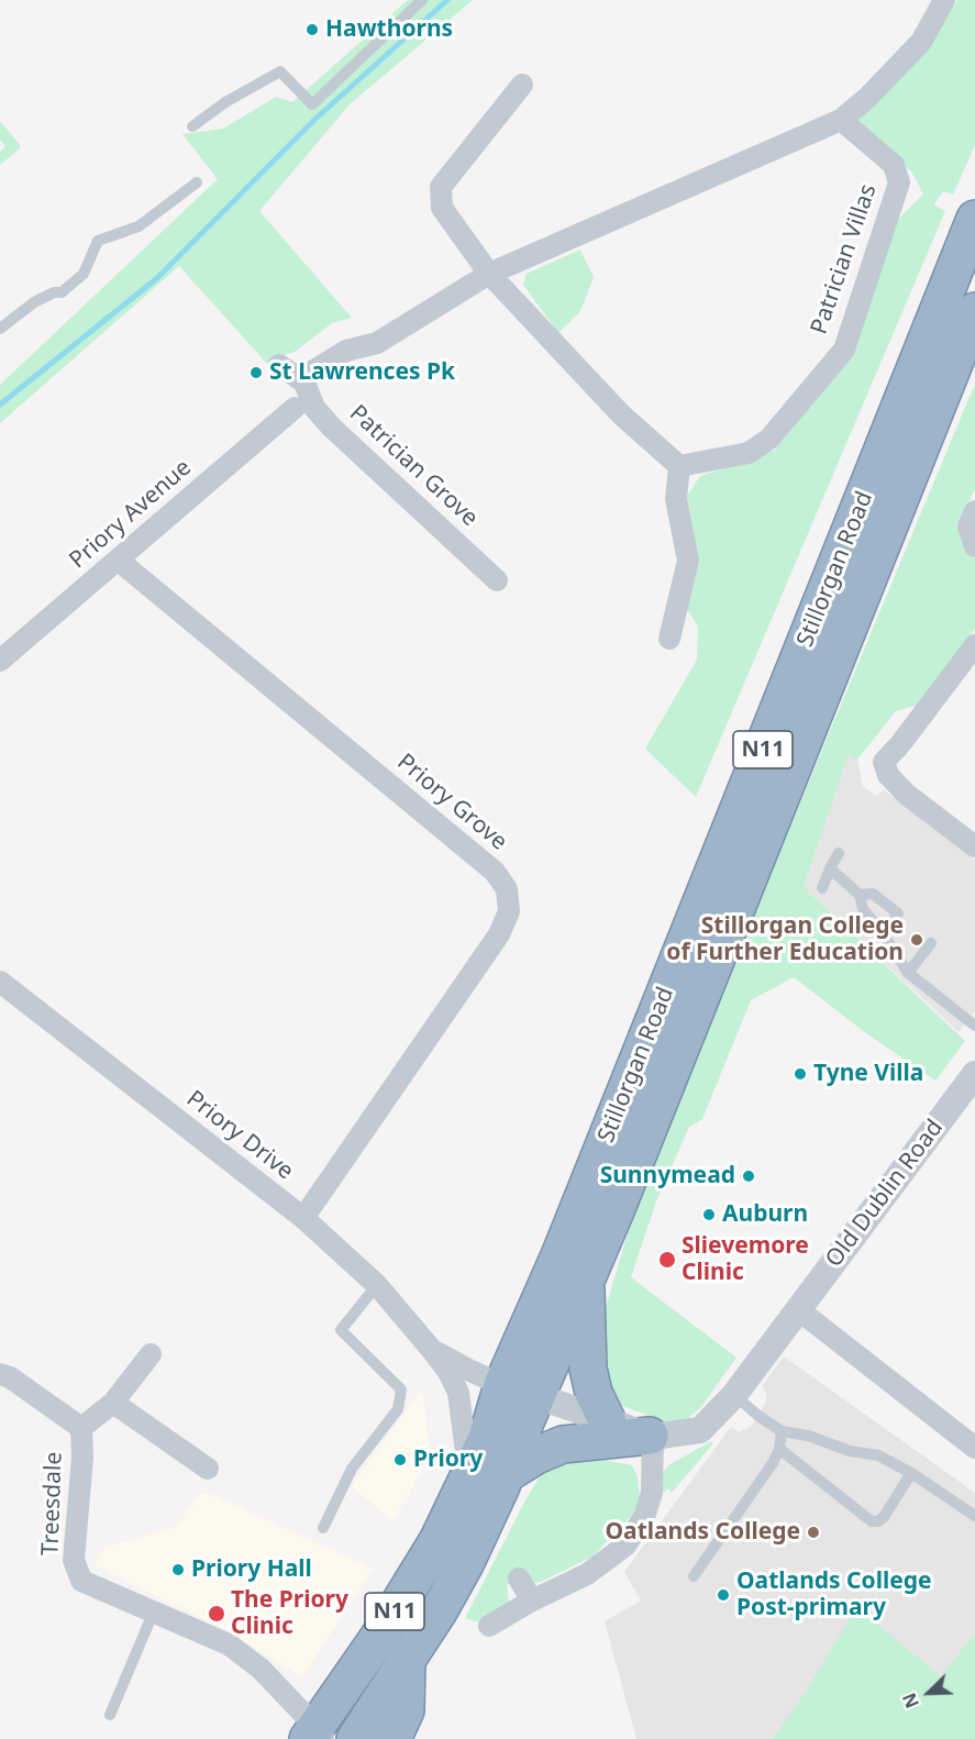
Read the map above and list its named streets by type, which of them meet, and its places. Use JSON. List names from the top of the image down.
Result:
{
  "streets": {
    "highway": ["Stillorgan Road", "N11"],
    "street": [
      "Patrician Villas",
      "Patrician Grove",
      "Priory Avenue",
      "Priory Grove",
      "Priory Drive",
      "Old Dublin Road",
      "Treesdale"
    ]
  },
  "crossings": [
    ["Priory Avenue", "Priory Grove"],
    ["Stillorgan Road", "N11"],
    ["Stillorgan Road", "Priory Drive"],
    ["Stillorgan Road", "Old Dublin Road"],
    ["N11", "Old Dublin Road"],
    ["Priory Grove", "Priory Drive"],
    ["Priory Drive", "Old Dublin Road"]
  ],
  "places": [
    "Hawthorns",
    "St Lawrences Pk",
    "Stillorgan College of Further Education",
    "Tyne Villa",
    "Sunnymead",
    "Auburn",
    "Slievemore Clinic",
    "Priory",
    "Oatlands College",
    "Priory Hall",
    "Oatlands College Post-primary",
    "The Priory Clinic"
  ],
  "north": "bottom left"
}
